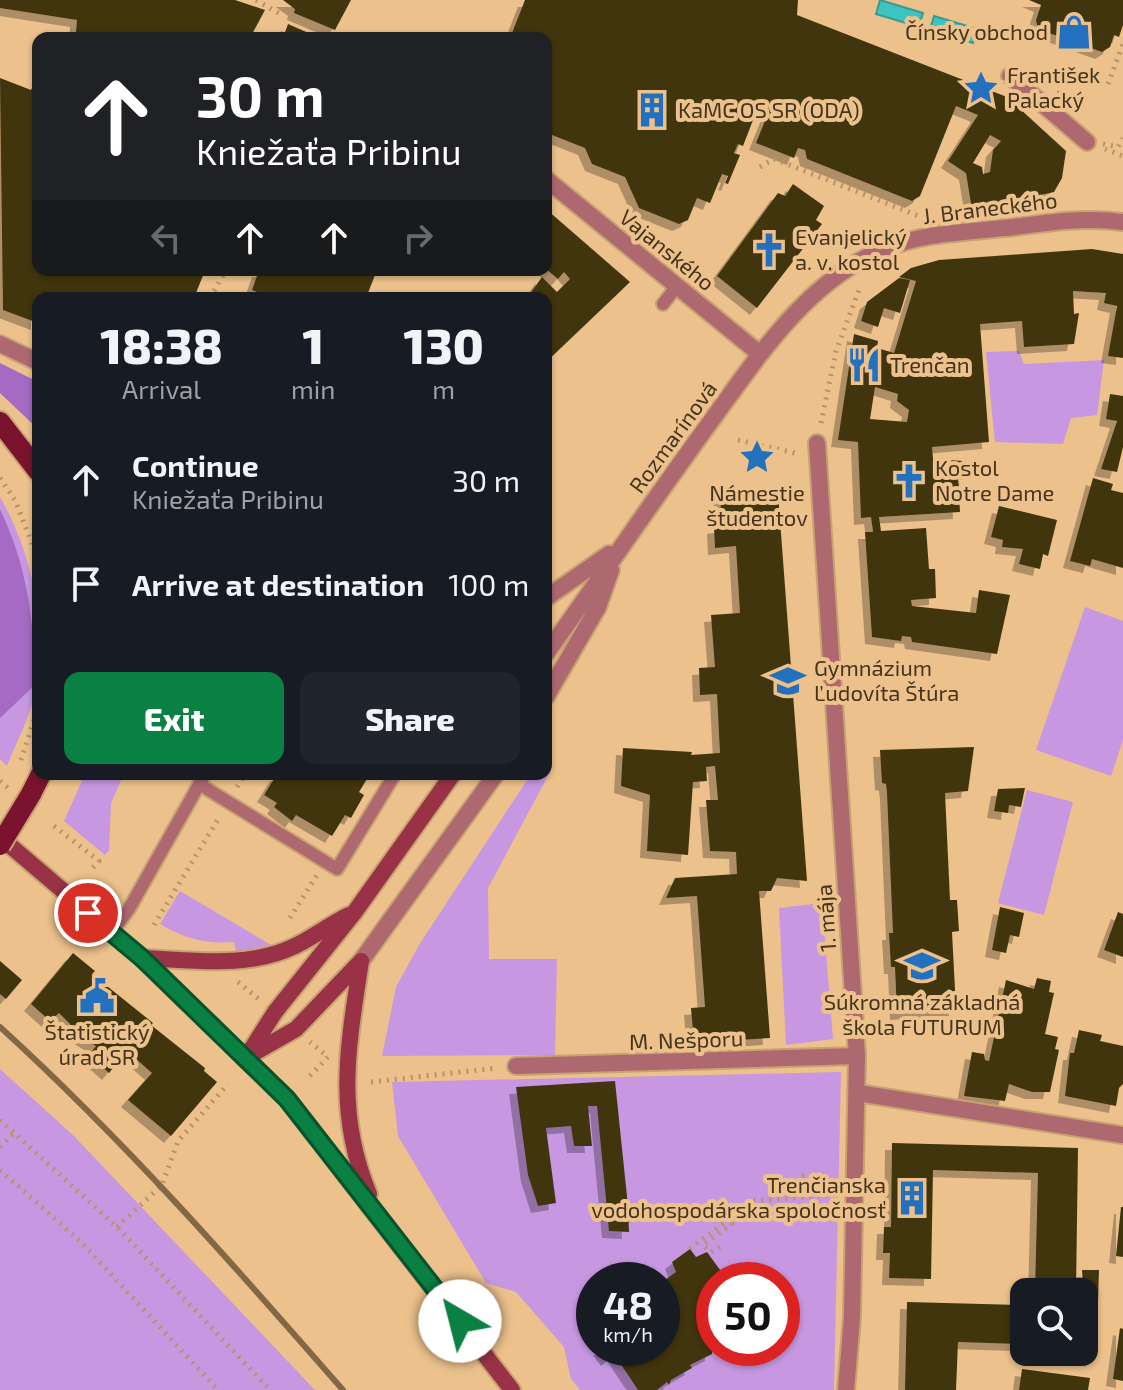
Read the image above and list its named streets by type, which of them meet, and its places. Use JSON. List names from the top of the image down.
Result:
{
  "streets": {
    "street": [
      "J. Braneckého",
      "Vajanského",
      "Rozmarínová",
      "1. mája",
      "M. Nešporu"
    ]
  },
  "crossings": [
    ["J. Braneckého", "Vajanského"],
    ["J. Braneckého", "Rozmarínová"],
    ["Vajanského", "Rozmarínová"],
    ["1. mája", "M. Nešporu"]
  ],
  "places": {
    "shop": ["Čínsky obchod"],
    "place": ["František Palacký", "Námestie študentov"],
    "building": ["KaMC OS SR (ODA)", "Trenčianska vodohospodárska spoločnosť"],
    "church": ["Evanjelický a. v. kostol", "Kostol Notre Dame"],
    "restaurant": ["Trenčan"],
    "school or university": ["Gymnázium Ľudovíta Štúra", "Súkromná základná škola FUTURUM"],
    "public building": ["Štatistický úrad SR"]
  },
  "page": {
    "turn": ["30 m", "Kniežaťa Pribinu"],
    "eta": [
      "18:38",
      "Arrival",
      "1",
      "min",
      "130",
      "m"
    ],
    "list": [
      {
        "name": "Continue",
        "note": "Kniežaťa Pribinu",
        "value": "30 m"
      },
      {
        "name": "Arrive at destination",
        "value": "100 m"
      }
    ],
    "buttons": ["Exit", "Share"],
    "speed": "48 km/h",
    "limit": "50"
  }
}
